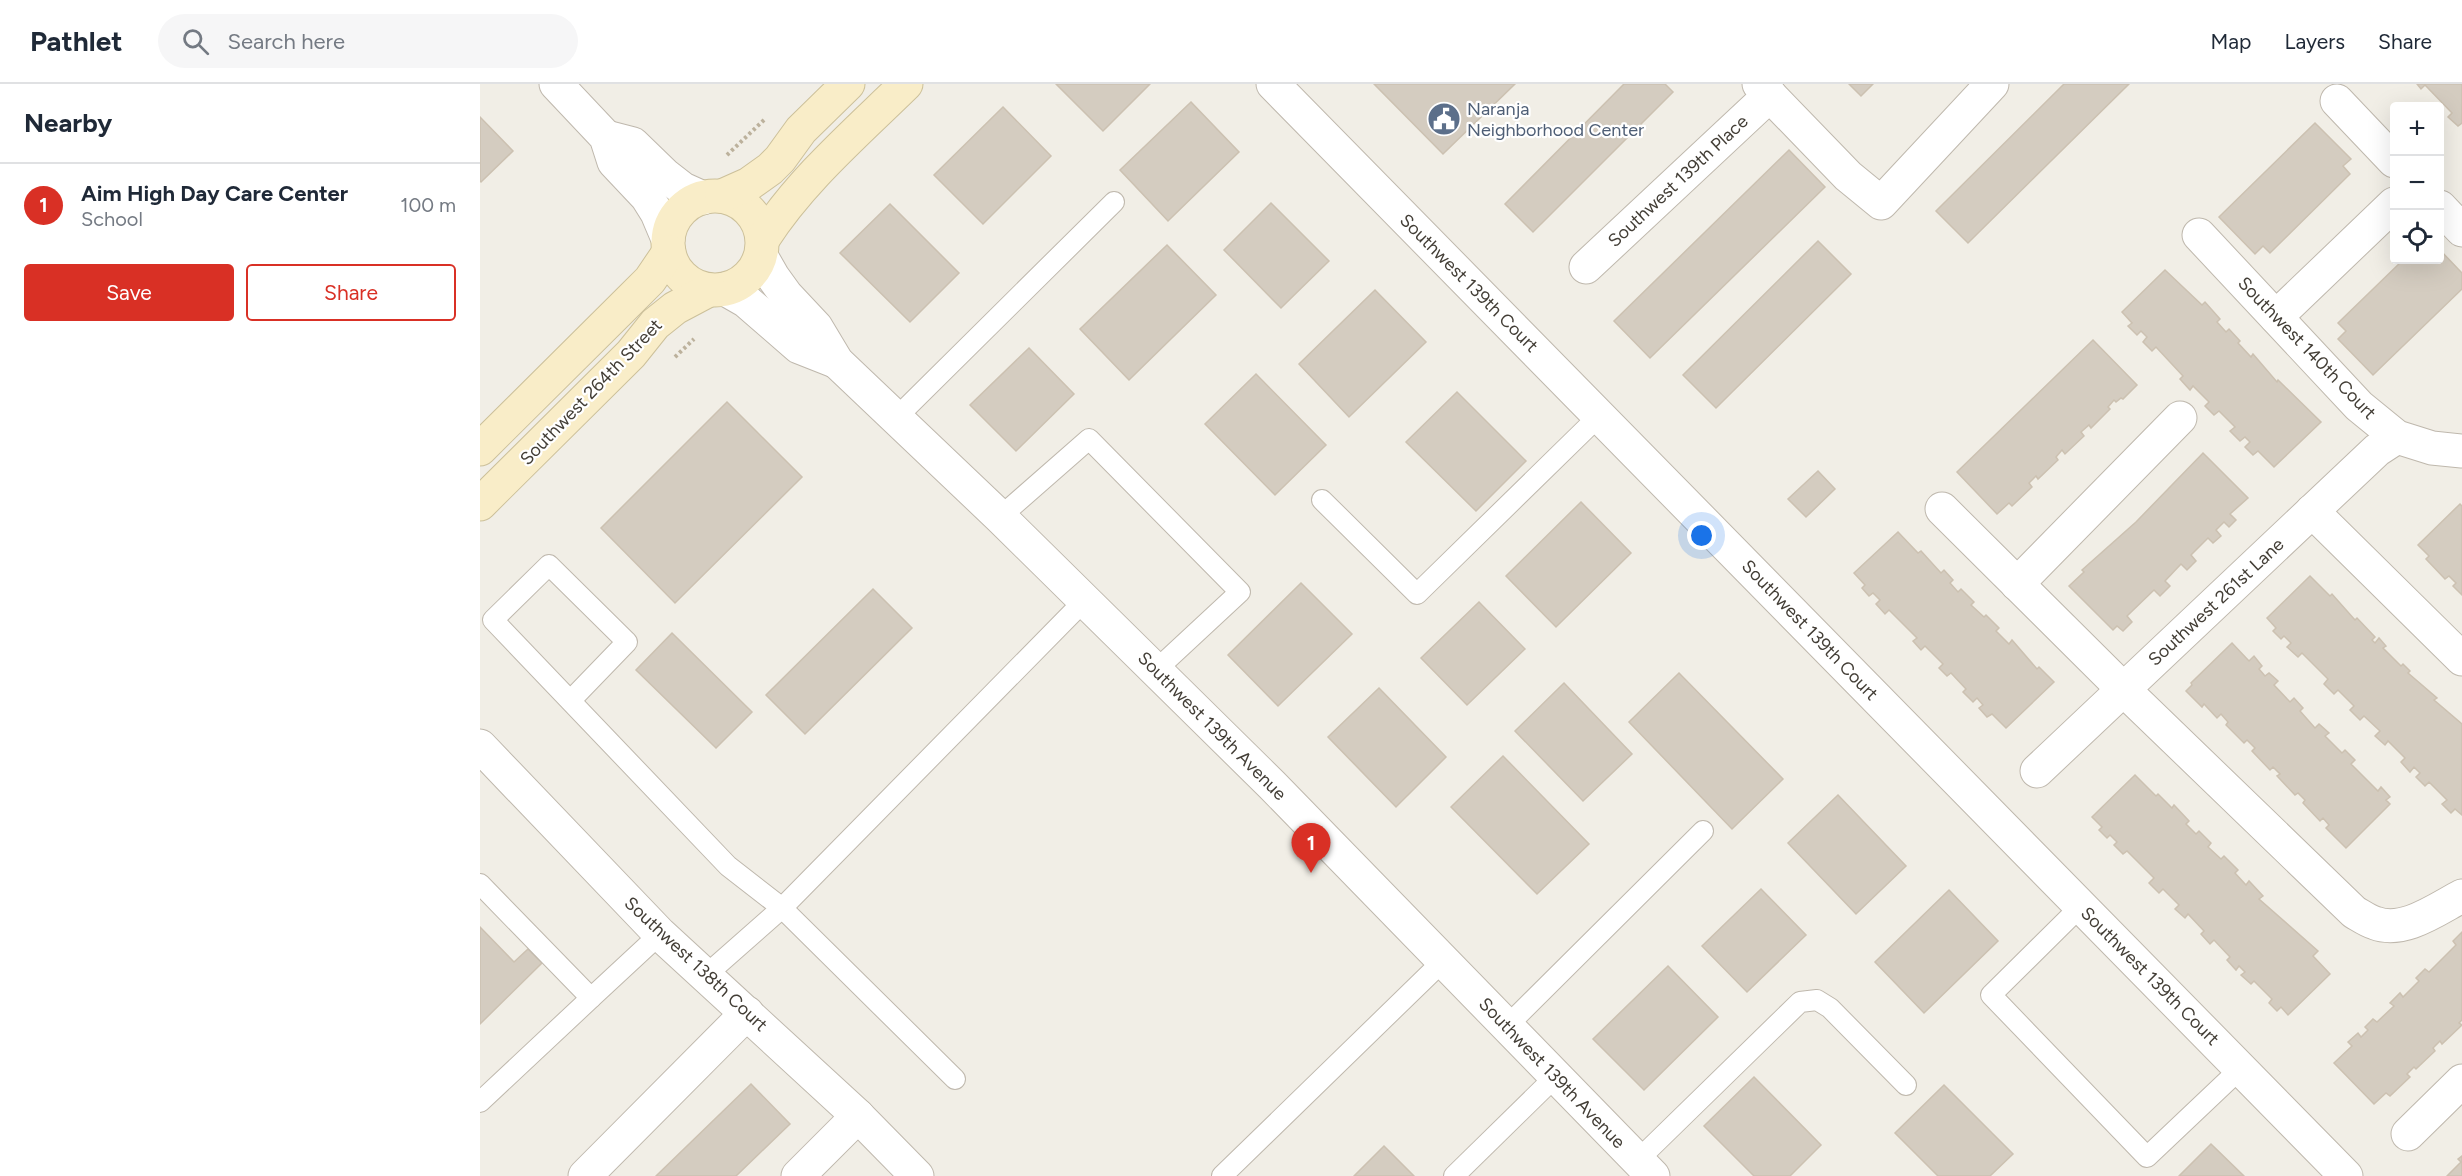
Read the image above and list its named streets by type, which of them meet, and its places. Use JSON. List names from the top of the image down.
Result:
{
  "streets": {
    "street": [
      "Southwest 139th Place",
      "Southwest 139th Court",
      "Southwest 140th Court",
      "Southwest 264th Street",
      "Southwest 261st Lane",
      "Southwest 139th Avenue",
      "Southwest 138th Court"
    ]
  },
  "crossings": [
    ["Southwest 140th Court", "Southwest 261st Lane"],
    ["Southwest 264th Street", "Southwest 139th Avenue"]
  ],
  "places": {
    "public building": ["Naranja Neighborhood Center"]
  },
  "page": {
    "header": "Pathlet",
    "search": "Search here",
    "nav": ["Map", "Layers", "Share"],
    "heading": "Nearby",
    "map_buttons": ["+", "−"],
    "list": [
      {
        "mark": "1",
        "name": "Aim High Day Care Center",
        "note": "School",
        "value": "100 m"
      }
    ],
    "buttons": ["Save", "Share"],
    "pins": "1"
  }
}
